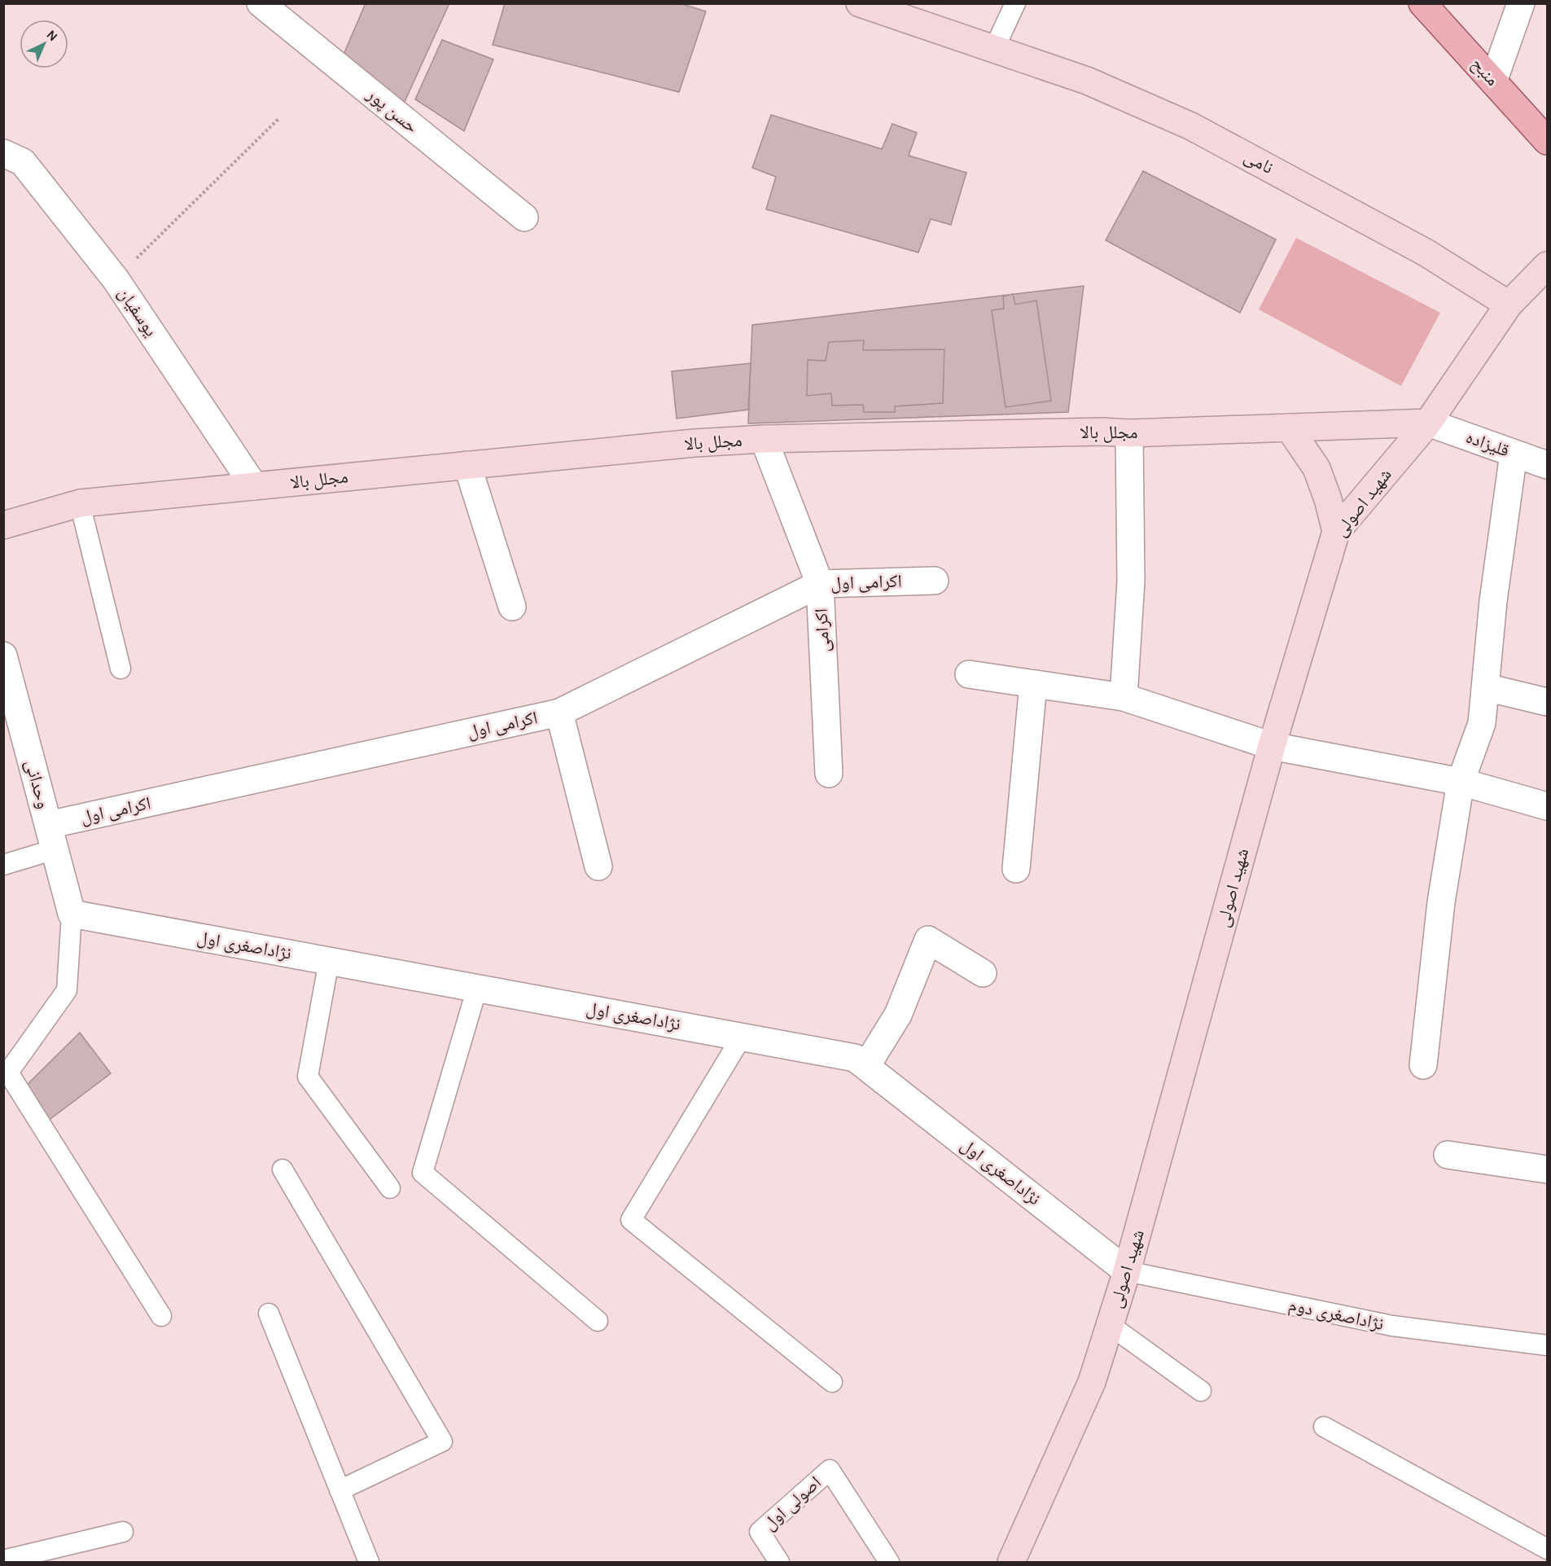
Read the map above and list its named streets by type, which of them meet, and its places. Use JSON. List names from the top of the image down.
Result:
{
  "streets": {
    "main road": ["منبح"],
    "street": [
      "حسن پور",
      "نامی",
      "یوسفیان",
      "مجلل بالا",
      "قلیزاده",
      "شهید اصولی",
      "اکرامی اول",
      "اکرامی",
      "وحدانی",
      "نژاداصغری اول"
    ],
    "lane": ["نژاداصغری دوم", "اصولی اول"]
  },
  "crossings": [
    ["نامی", "شهید اصولی"],
    ["یوسفیان", "مجلل بالا"],
    ["مجلل بالا", "قلیزاده"],
    ["مجلل بالا", "شهید اصولی"],
    ["مجلل بالا", "اکرامی"],
    ["قلیزاده", "شهید اصولی"],
    ["شهید اصولی", "نژاداصغری اول"],
    ["شهید اصولی", "نژاداصغری دوم"],
    ["اکرامی اول", "اکرامی"],
    ["اکرامی اول", "وحدانی"],
    ["وحدانی", "نژاداصغری اول"],
    ["نژاداصغری اول", "نژاداصغری دوم"]
  ],
  "north": "top right"
}
